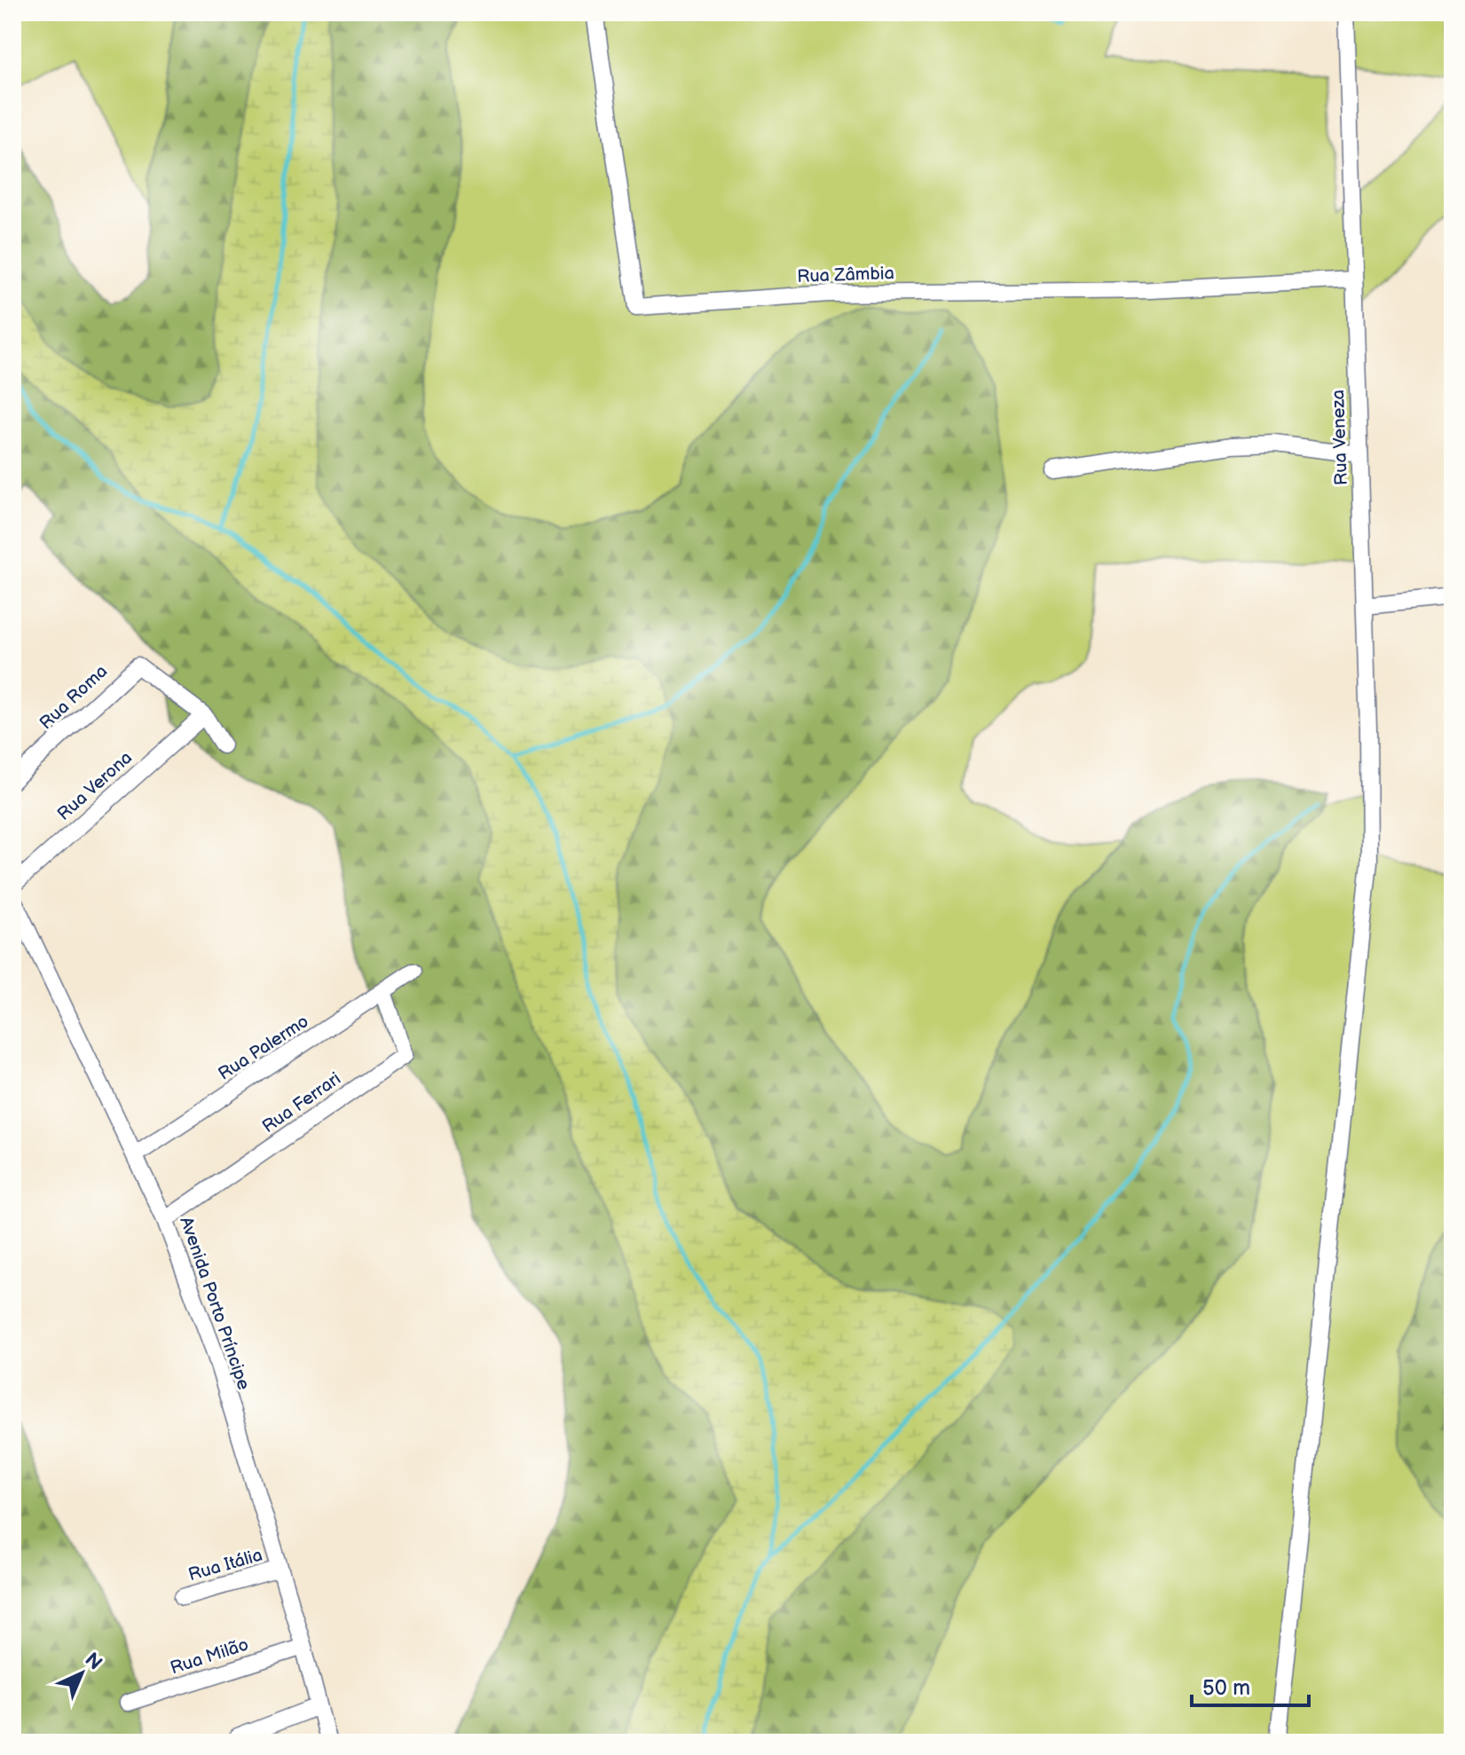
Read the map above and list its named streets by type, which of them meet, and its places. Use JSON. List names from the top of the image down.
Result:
{
  "streets": {
    "street": [
      "Rua Zâmbia",
      "Rua Veneza",
      "Rua Roma",
      "Rua Verona",
      "Rua Palermo",
      "Rua Ferrari",
      "Avenida Porto Príncipe",
      "Rua Itália",
      "Rua Milão"
    ]
  },
  "crossings": [
    ["Rua Zâmbia", "Rua Veneza"],
    ["Rua Roma", "Rua Verona"],
    ["Rua Palermo", "Rua Ferrari"],
    ["Rua Palermo", "Avenida Porto Príncipe"],
    ["Rua Ferrari", "Avenida Porto Príncipe"],
    ["Avenida Porto Príncipe", "Rua Itália"],
    ["Avenida Porto Príncipe", "Rua Milão"]
  ],
  "scale_bar": "50 m",
  "north": "top right"
}
